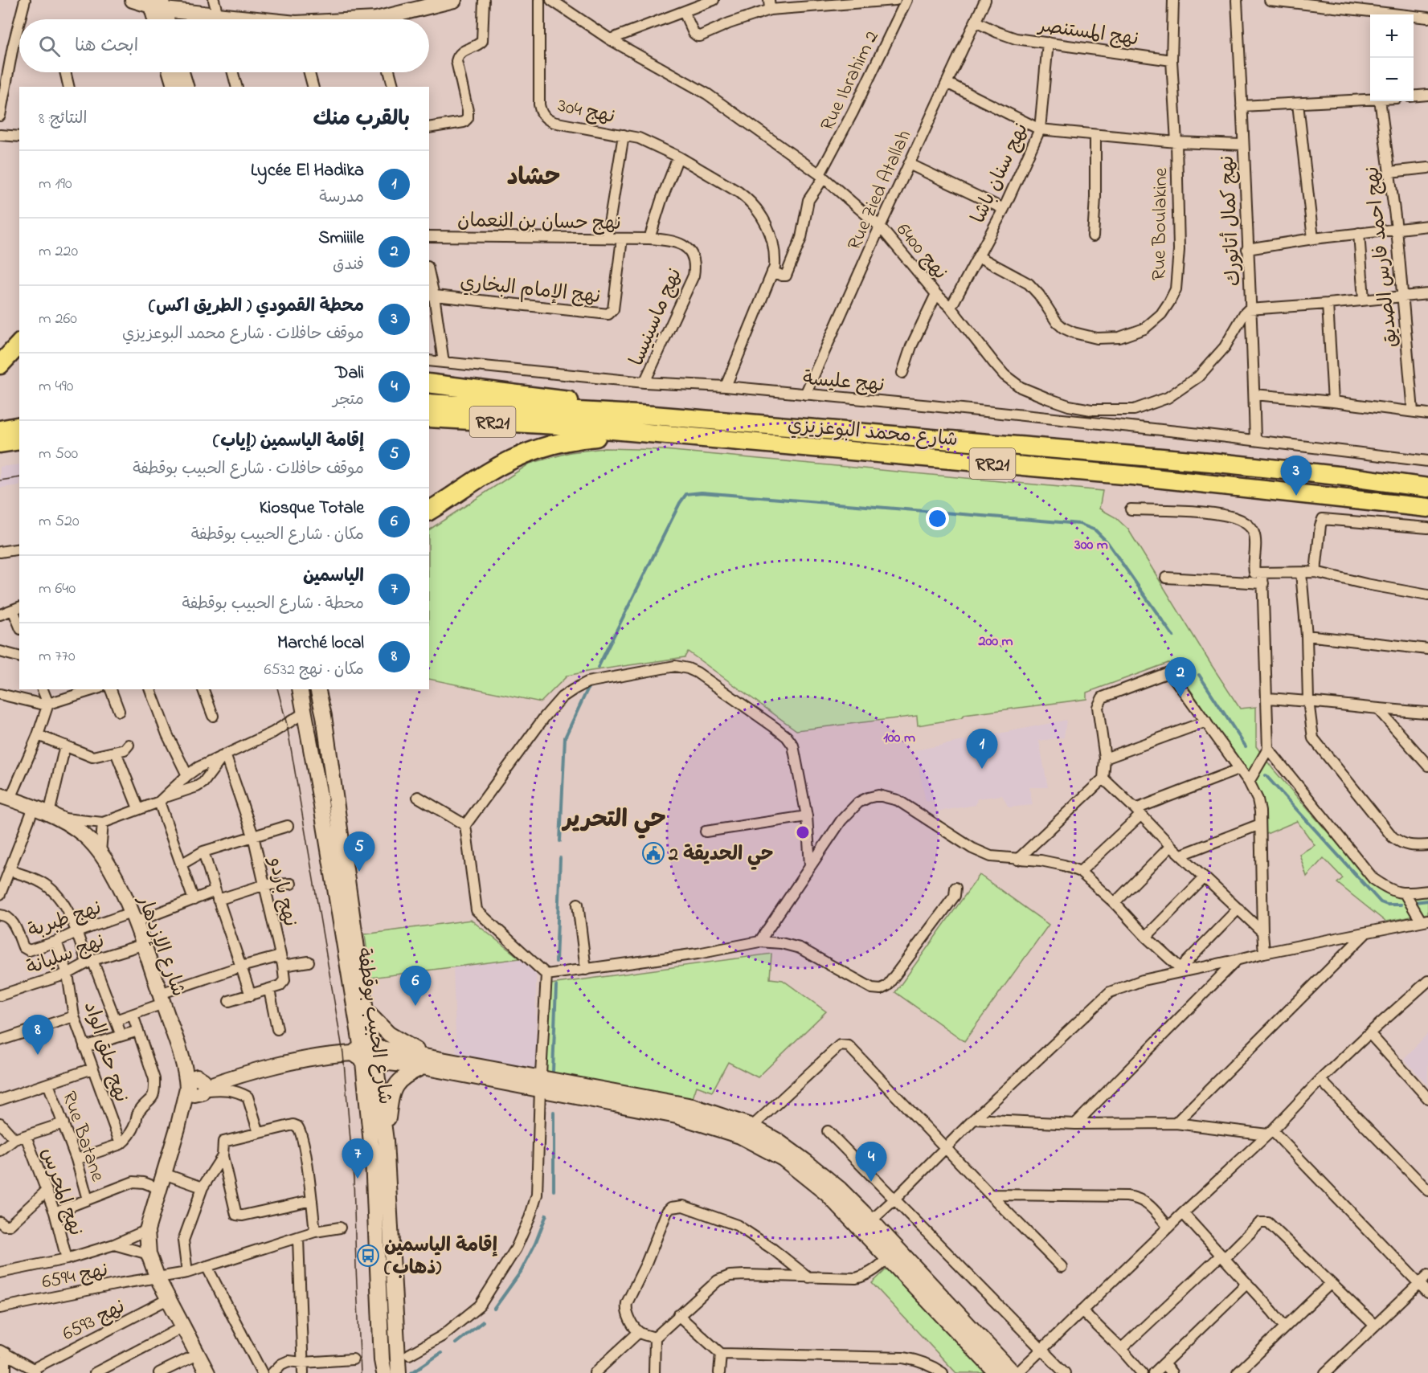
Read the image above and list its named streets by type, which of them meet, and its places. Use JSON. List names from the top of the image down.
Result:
{
  "streets": {
    "highway": ["RR21", "شارع محمد البوعزيزي"],
    "street": [
      "نهج المستنصر",
      "Rue Ibrahim 2",
      "نهج 304",
      "نهج سنان باشا",
      "Rue Zied Atallah",
      "نهج حسان بن النعمان",
      "نهج كمال أتاتورك",
      "Rue Boulakine",
      "نهج 6400",
      "نهج احمد فارس الصديق",
      "نهج الإمام البخاري",
      "نهج ماسينيسا",
      "نهج عليسة",
      "نهج باردو",
      "نهج طبربة",
      "شارع الإزدهار",
      "نهج سليانة",
      "شارع الحبيب بوقطفة",
      "نهج حلق الواد",
      "Rue Batane",
      "نهج المحرس",
      "نهج 6594",
      "نهج 6593"
    ]
  },
  "crossings": [
    ["نهج المستنصر", "نهج سنان باشا"],
    ["نهج المستنصر", "Rue Zied Atallah"],
    ["نهج المستنصر", "Rue Boulakine"],
    ["Rue Ibrahim 2", "نهج 304"],
    ["Rue Ibrahim 2", "نهج 6400"],
    ["نهج 304", "نهج عليسة"],
    ["نهج سنان باشا", "Rue Boulakine"],
    ["نهج سنان باشا", "نهج 6400"],
    ["Rue Zied Atallah", "نهج 6400"],
    ["Rue Zied Atallah", "نهج عليسة"],
    ["نهج حسان بن النعمان", "نهج الإمام البخاري"],
    ["نهج حسان بن النعمان", "نهج ماسينيسا"],
    ["نهج كمال أتاتورك", "نهج 6400"],
    ["نهج كمال أتاتورك", "نهج عليسة"],
    ["نهج ماسينيسا", "نهج عليسة"],
    ["نهج باردو", "نهج طبربة"],
    ["نهج طبربة", "شارع الإزدهار"],
    ["نهج طبربة", "نهج حلق الواد"],
    ["شارع الإزدهار", "نهج سليانة"],
    ["نهج سليانة", "نهج حلق الواد"]
  ],
  "districts": ["حشاد", "حي التحرير"],
  "places": {
    "public building": ["حي الحديقة 2"],
    "bus stop": ["إقامة الياسمين (ذهاب)"]
  },
  "page": {
    "map_buttons": ["+", "−"],
    "search": "ابحث هنا",
    "heading": ["بالقرب منك", "النتائج: 8"],
    "list": [
      {
        "mark": "1",
        "name": "Lycée El Hadika",
        "note": "مدرسة",
        "value": "190 m"
      },
      {
        "mark": "2",
        "name": "Smiiile",
        "note": "فندق",
        "value": "220 m"
      },
      {
        "mark": "3",
        "name": "محطة القمودي ( الطريق اكس)",
        "note": "موقف حافلات · شارع محمد البوعزيزي",
        "value": "260 m"
      },
      {
        "mark": "4",
        "name": "Dali",
        "note": "متجر",
        "value": "490 m"
      },
      {
        "mark": "5",
        "name": "إقامة الياسمين (إياب)",
        "note": "موقف حافلات · شارع الحبيب بوقطفة",
        "value": "500 m"
      },
      {
        "mark": "6",
        "name": "Kiosque Totale",
        "note": "مكان · شارع الحبيب بوقطفة",
        "value": "520 m"
      },
      {
        "mark": "7",
        "name": "الياسمين",
        "note": "محطة · شارع الحبيب بوقطفة",
        "value": "640 m"
      },
      {
        "mark": "8",
        "name": "Marché local",
        "note": "مكان · نهج 6532",
        "value": "770 m"
      }
    ],
    "pins": [
      "3",
      "2",
      "1",
      "5",
      "6",
      "8",
      "7",
      "4"
    ]
  },
  "rings": ["300 m", "200 m", "100 m"]
}
